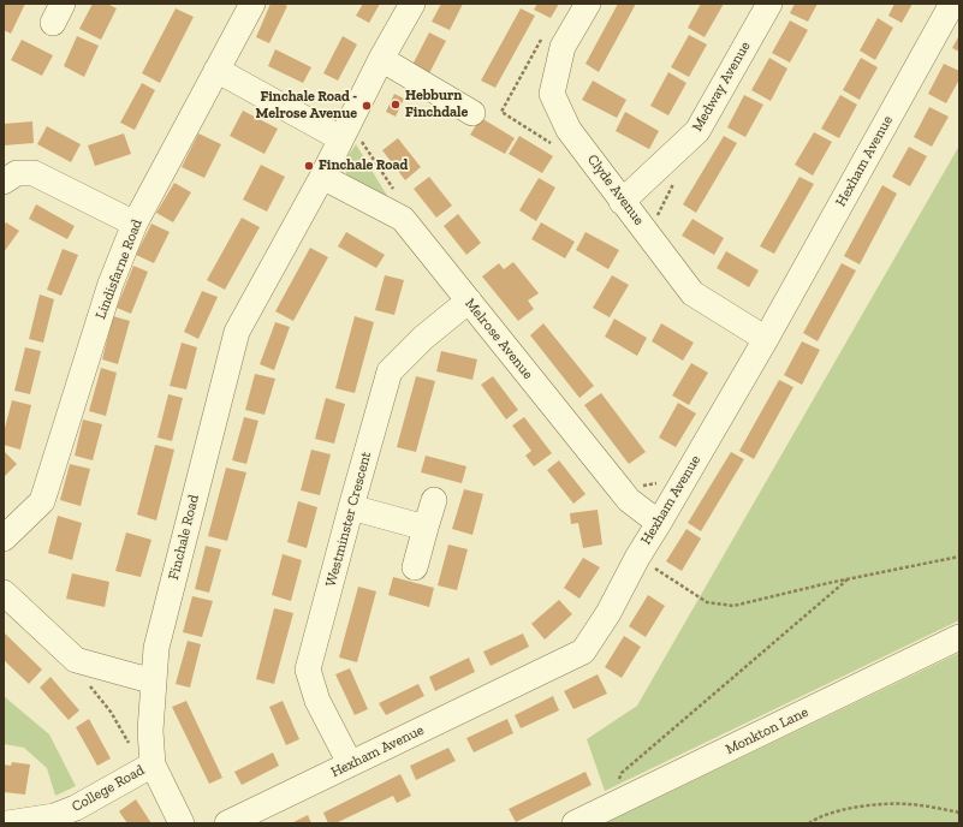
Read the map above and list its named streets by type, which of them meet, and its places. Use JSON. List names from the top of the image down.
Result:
{
  "streets": {
    "street": [
      "Medway Avenue",
      "Hexham Avenue",
      "Clyde Avenue",
      "Lindisfarne Road",
      "Melrose Avenue",
      "Westminster Crescent",
      "Finchale Road",
      "Monkton Lane",
      "College Road"
    ]
  },
  "crossings": [
    ["Medway Avenue", "Clyde Avenue"],
    ["Hexham Avenue", "Clyde Avenue"],
    ["Hexham Avenue", "Melrose Avenue"],
    ["Hexham Avenue", "Westminster Crescent"],
    ["Melrose Avenue", "Westminster Crescent"],
    ["Melrose Avenue", "Finchale Road"],
    ["Finchale Road", "College Road"]
  ],
  "places": ["Hebburn Finchdale", "Finchale Road - Melrose Avenue", "Finchale Road"]
}
